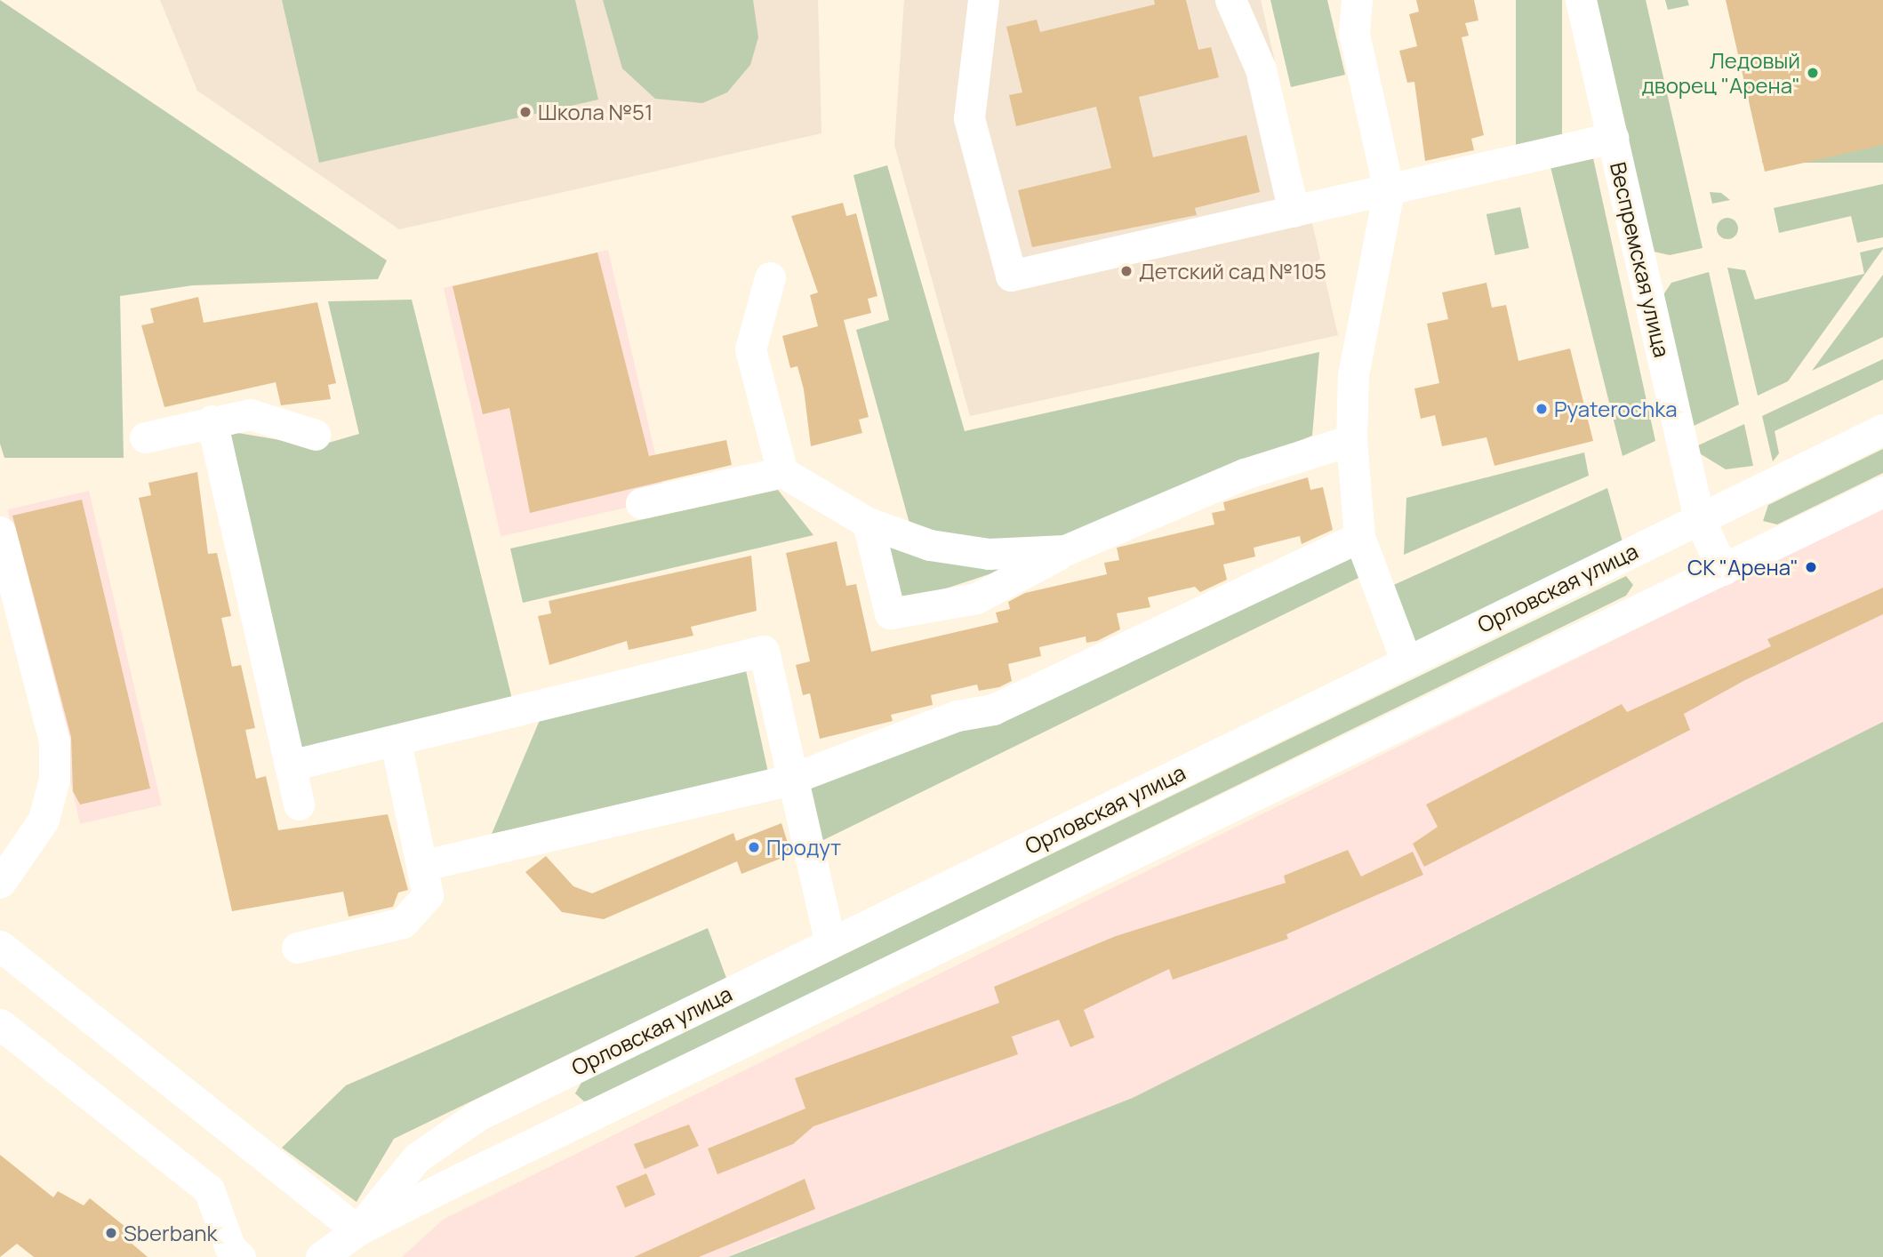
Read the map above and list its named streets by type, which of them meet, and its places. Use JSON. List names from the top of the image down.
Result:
{
  "streets": {
    "street": ["Веспремская улица", "Орловская улица"]
  },
  "crossings": [
    ["Веспремская улица", "Орловская улица"]
  ],
  "places": [
    "Ледовый дворец \"Арена\"",
    "Школа №51",
    "Детский сад №105",
    "Pyaterochka",
    "СК \"Арена\"",
    "Продут",
    "Sberbank"
  ]
}
